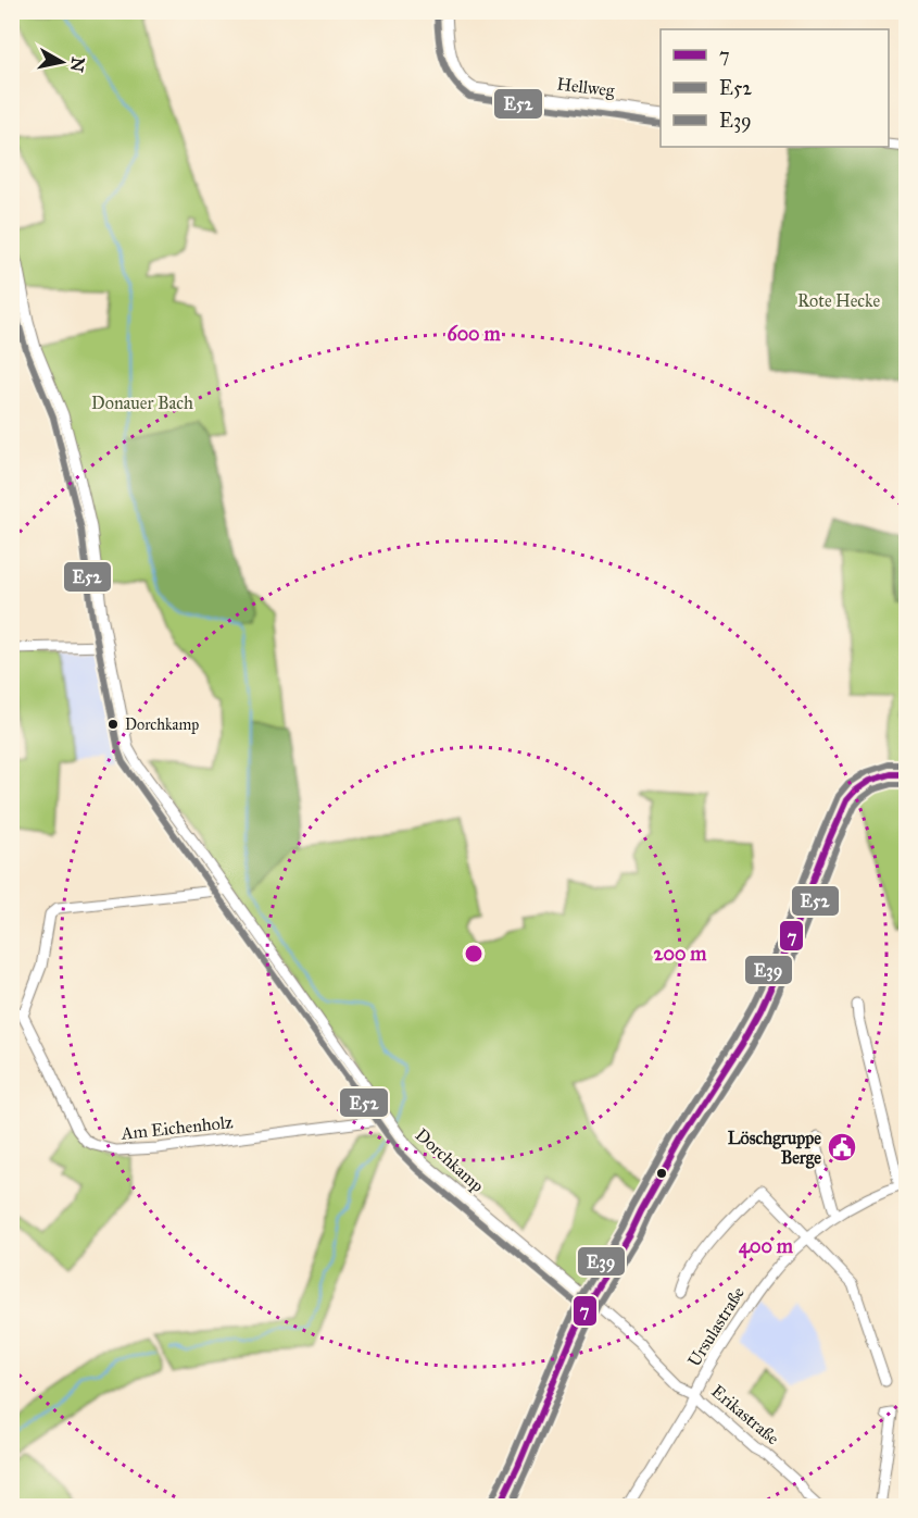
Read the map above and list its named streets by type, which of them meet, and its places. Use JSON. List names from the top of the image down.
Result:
{
  "streets": {
    "street": [
      "Hellweg",
      "Am Eichenholz",
      "Dorchkamp",
      "Ursulastraße",
      "Erikastraße"
    ]
  },
  "crossings": [
    ["Am Eichenholz", "Dorchkamp"],
    ["Dorchkamp", "Erikastraße"],
    ["Ursulastraße", "Erikastraße"]
  ],
  "parks": ["Rote Hecke", "Donauer Bach"],
  "places": {
    "other": ["Dorchkamp"],
    "public building": ["Löschgruppe Berge"]
  },
  "lines": ["transit line E52", "transit line E39", "transit line 7"],
  "legend": ["7", "E52", "E39"],
  "north": "right",
  "rings": ["600 m", "200 m", "400 m"]
}
